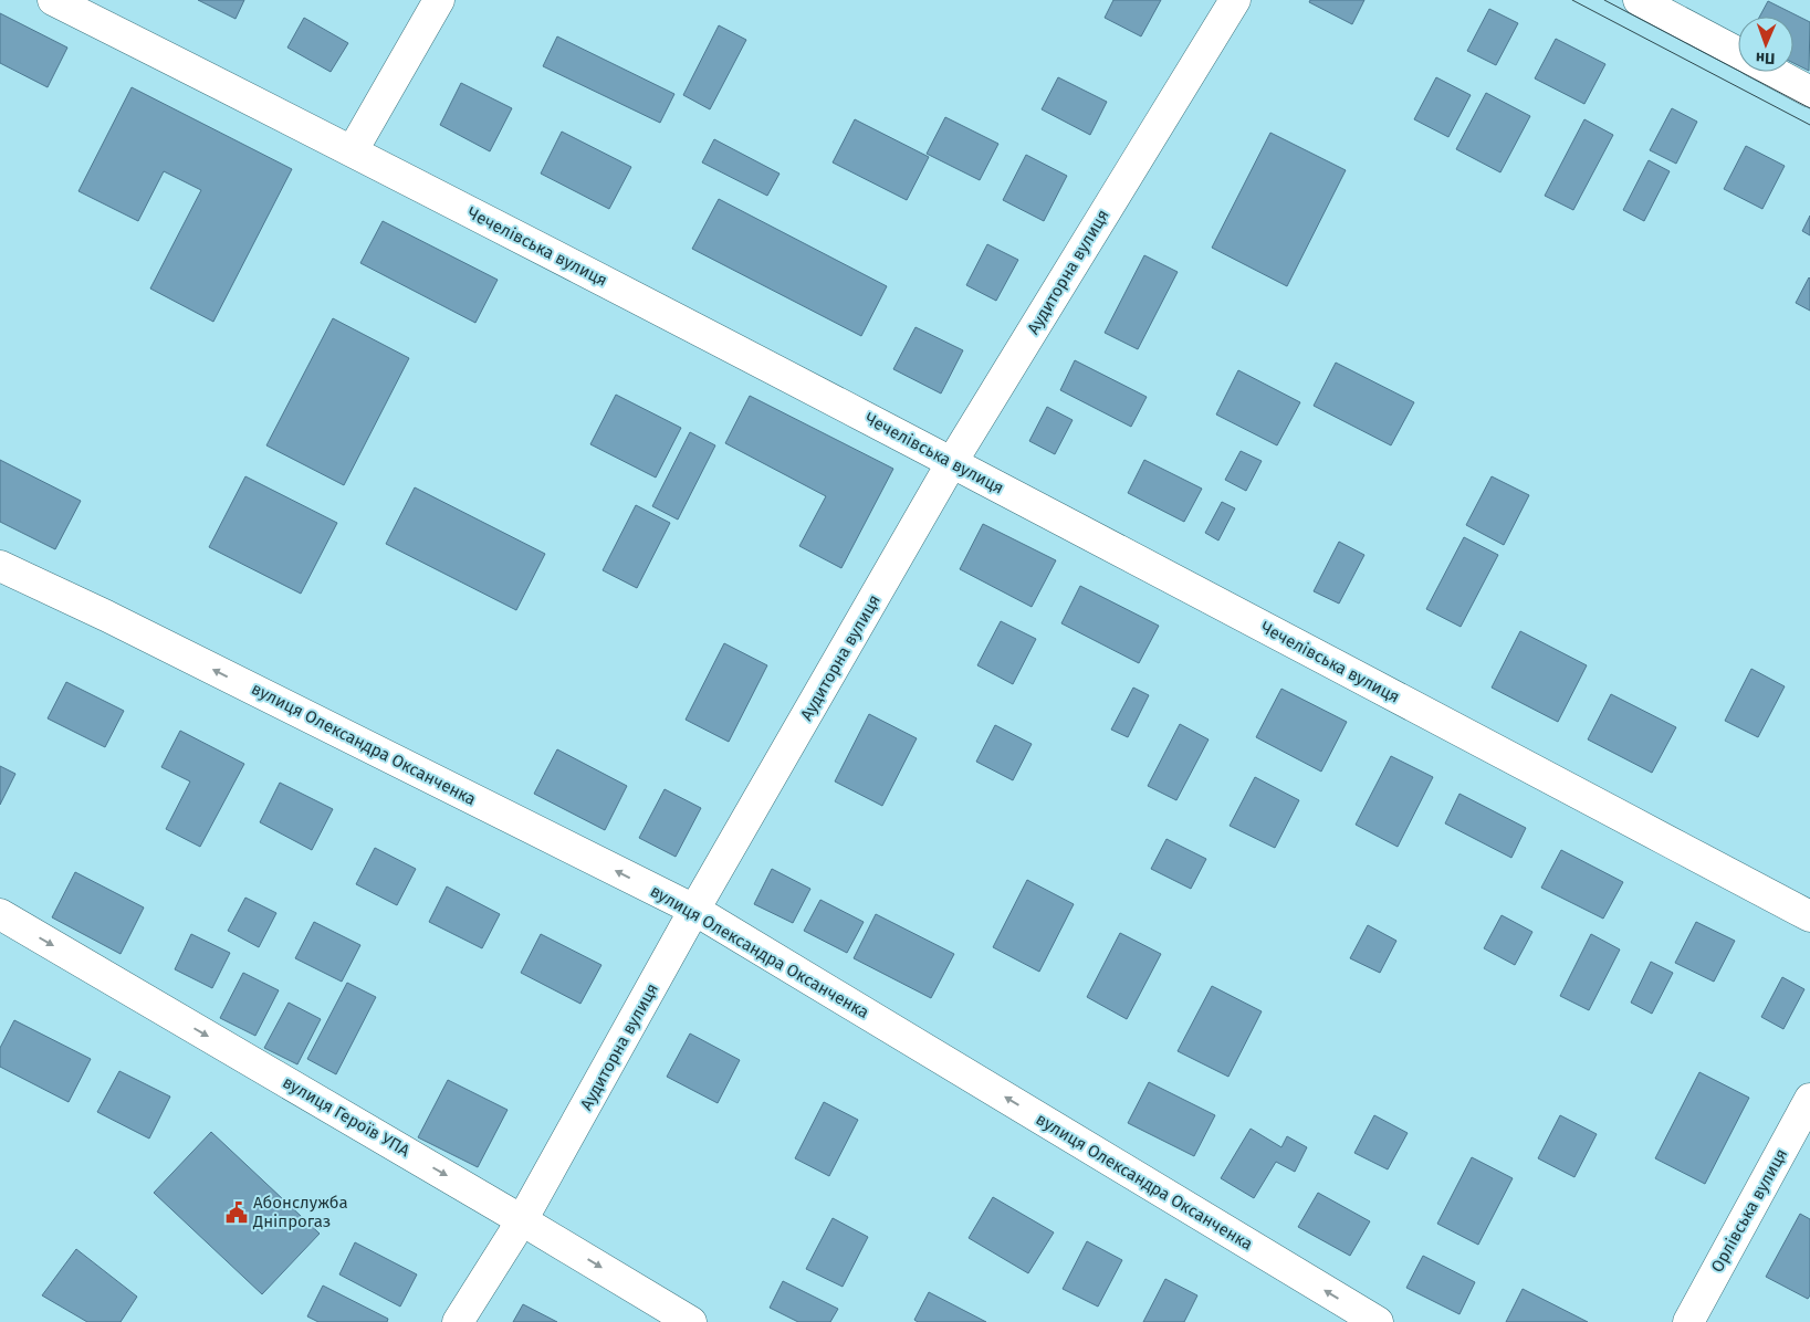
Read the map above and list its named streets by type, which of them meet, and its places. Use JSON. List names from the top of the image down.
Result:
{
  "streets": {
    "street": [
      "Чечелівська вулиця",
      "Аудиторна вулиця",
      "вулиця Олександра Оксанченка",
      "вулиця Героїв УПА",
      "Орлівська вулиця"
    ]
  },
  "crossings": [
    ["Чечелівська вулиця", "Аудиторна вулиця"],
    ["Аудиторна вулиця", "вулиця Олександра Оксанченка"],
    ["Аудиторна вулиця", "вулиця Героїв УПА"]
  ],
  "one_way": ["вулиця Олександра Оксанченка", "вулиця Героїв УПА"],
  "places": {
    "public building": ["Абонслужба Дніпрогаз"]
  },
  "north": "bottom"
}
